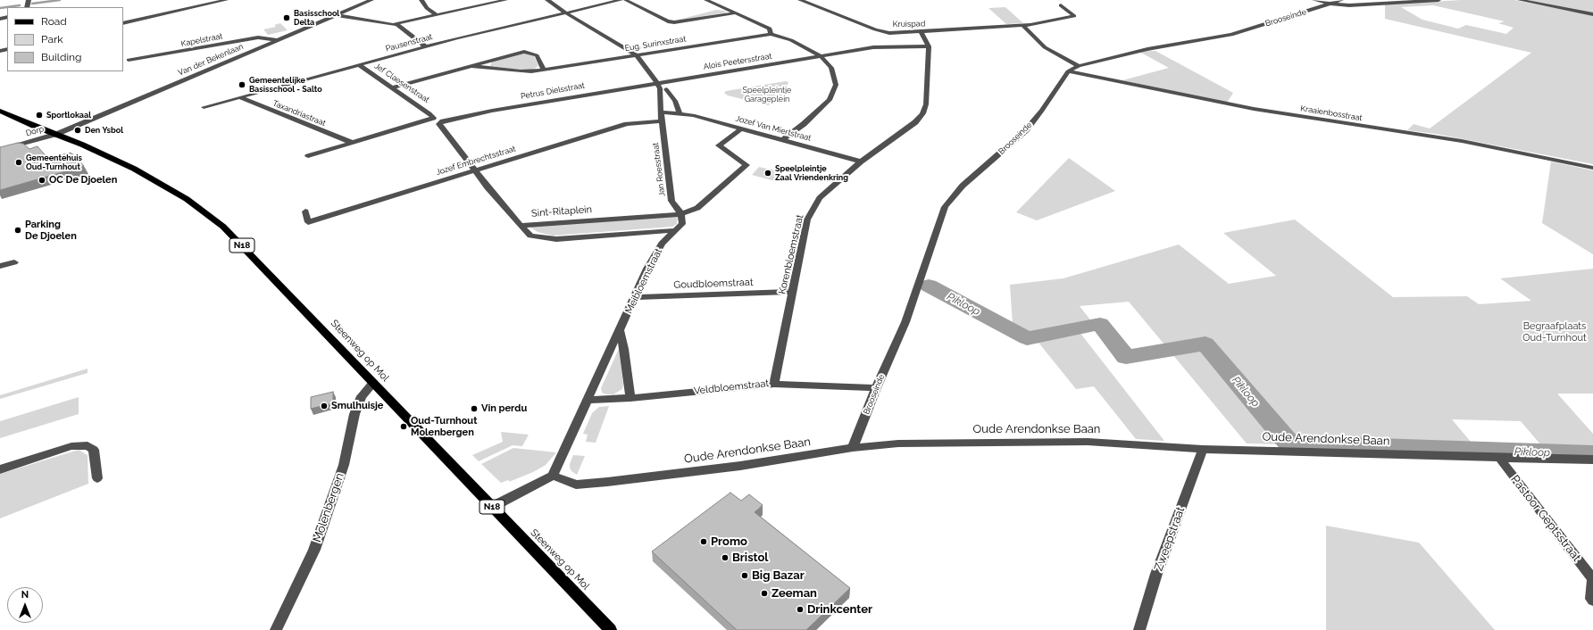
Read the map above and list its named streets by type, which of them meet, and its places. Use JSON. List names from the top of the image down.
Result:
{
  "streets": {
    "main road": ["Dorp", "N18", "Steenweg op Mol"],
    "street": [
      "Brooseinde",
      "Kruispad",
      "Kapelstraat",
      "Pausenstraat",
      "Eug. Surinxstraat",
      "Van der Bekenlaan",
      "Alois Peetersstraat",
      "Jef Claesenstraat",
      "Petrus Dielsstraat",
      "Taxandriastraat",
      "Kraaienbosstraat",
      "Jozef Van Miertstraat",
      "Jozef Embrechtsstraat",
      "Jan Roesstraat",
      "Sint-Ritaplein",
      "Korenbloemstraat",
      "Meibloemstraat",
      "Goudbloemstraat",
      "Veldbloemstraat",
      "Oude Arendonkse Baan",
      "Molenbergen",
      "Pastoor Geptsstraat",
      "Zweepstraat"
    ]
  },
  "crossings": [
    ["Brooseinde", "Kraaienbosstraat"],
    ["Brooseinde", "Veldbloemstraat"],
    ["Brooseinde", "Oude Arendonkse Baan"],
    ["Kruispad", "Korenbloemstraat"],
    ["Kapelstraat", "Van der Bekenlaan"],
    ["Pausenstraat", "Jef Claesenstraat"],
    ["Pausenstraat", "Taxandriastraat"],
    ["Van der Bekenlaan", "Dorp"],
    ["Van der Bekenlaan", "Steenweg op Mol"],
    ["Alois Peetersstraat", "Petrus Dielsstraat"],
    ["Alois Peetersstraat", "Jan Roesstraat"],
    ["Alois Peetersstraat", "Korenbloemstraat"],
    ["Jef Claesenstraat", "Taxandriastraat"],
    ["Petrus Dielsstraat", "Jozef Embrechtsstraat"],
    ["Petrus Dielsstraat", "Jan Roesstraat"],
    ["Jozef Van Miertstraat", "Jan Roesstraat"],
    ["Jozef Van Miertstraat", "Korenbloemstraat"],
    ["Dorp", "Steenweg op Mol"],
    ["Jozef Embrechtsstraat", "Jan Roesstraat"],
    ["Jan Roesstraat", "Sint-Ritaplein"],
    ["Sint-Ritaplein", "Meibloemstraat"],
    ["Korenbloemstraat", "Goudbloemstraat"],
    ["Korenbloemstraat", "Veldbloemstraat"],
    ["Meibloemstraat", "Goudbloemstraat"],
    ["Meibloemstraat", "Veldbloemstraat"],
    ["Meibloemstraat", "Oude Arendonkse Baan"],
    ["Steenweg op Mol", "Molenbergen"],
    ["Oude Arendonkse Baan", "Pastoor Geptsstraat"],
    ["Oude Arendonkse Baan", "Zweepstraat"]
  ],
  "water": ["Pikloop"],
  "parks": ["Speelpleintje Garageplein", "Begraafplaats Oud-Turnhout"],
  "places": [
    "Basisschool Delta",
    "Gemeentelijke Basisschool - Salto",
    "Sportlokaal",
    "Den Ysbol",
    "Gemeentehuis Oud-Turnhout",
    "Speelpleintje Zaal Vriendenkring",
    "OC De Djoelen",
    "Parking De Djoelen",
    "Smulhuisje",
    "Vin perdu",
    "Oud-Turnhout Molenbergen",
    "Promo",
    "Bristol",
    "Big Bazar",
    "Zeeman",
    "Drinkcenter"
  ],
  "legend": ["Road", "Park", "Building"],
  "north": "top"
}
